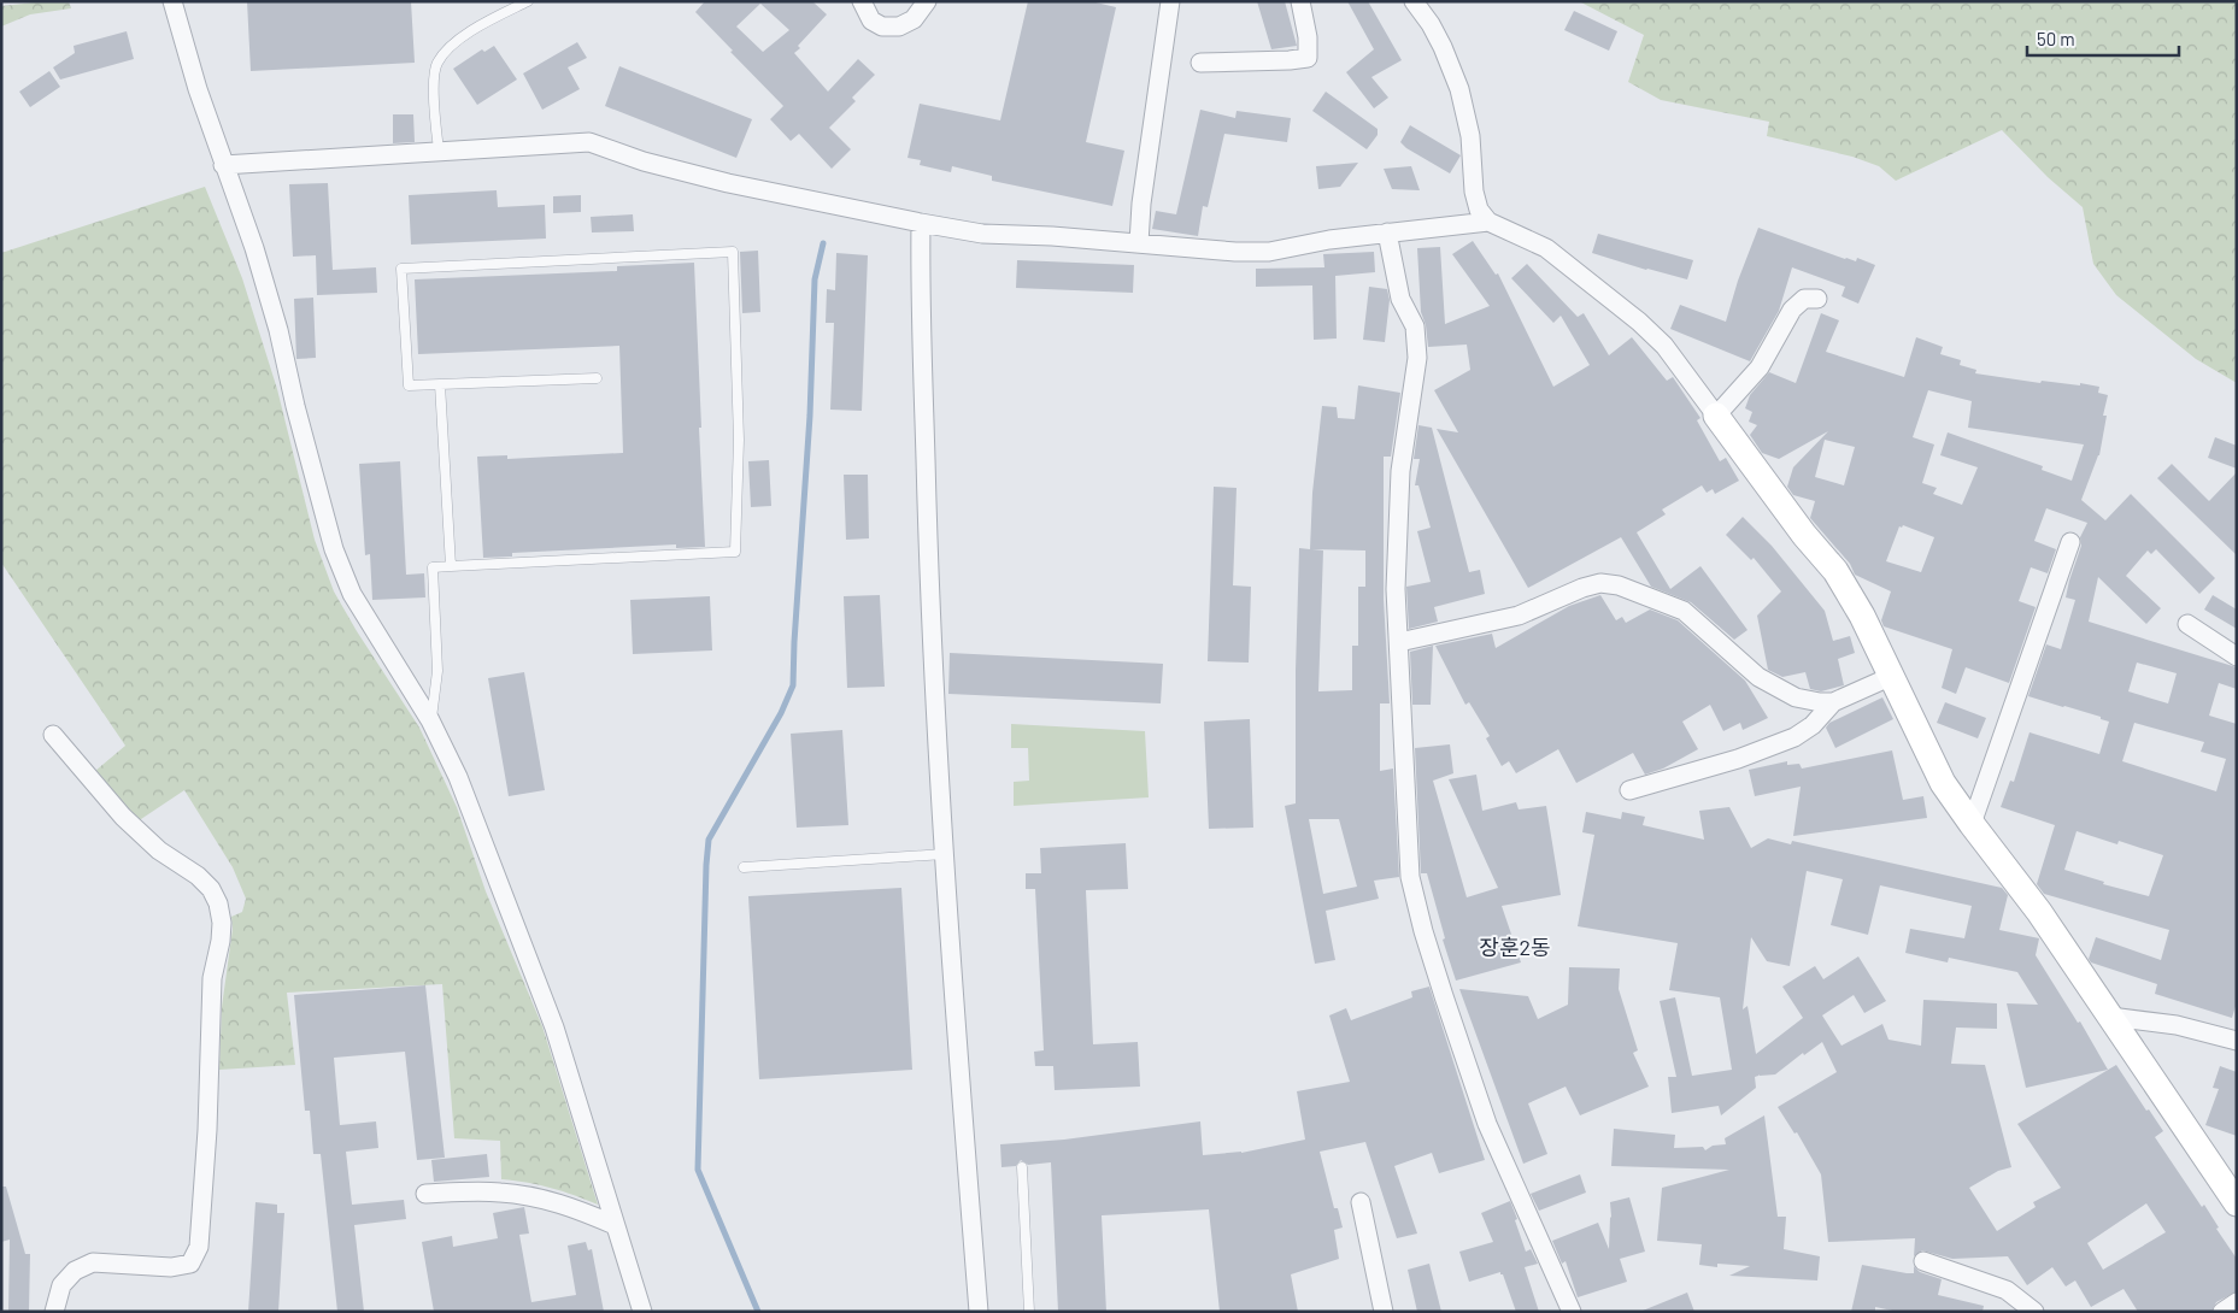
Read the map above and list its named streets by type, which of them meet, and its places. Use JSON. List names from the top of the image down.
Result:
{
  "districts": ["장훈2동"],
  "scale_bar": "50 m"
}
